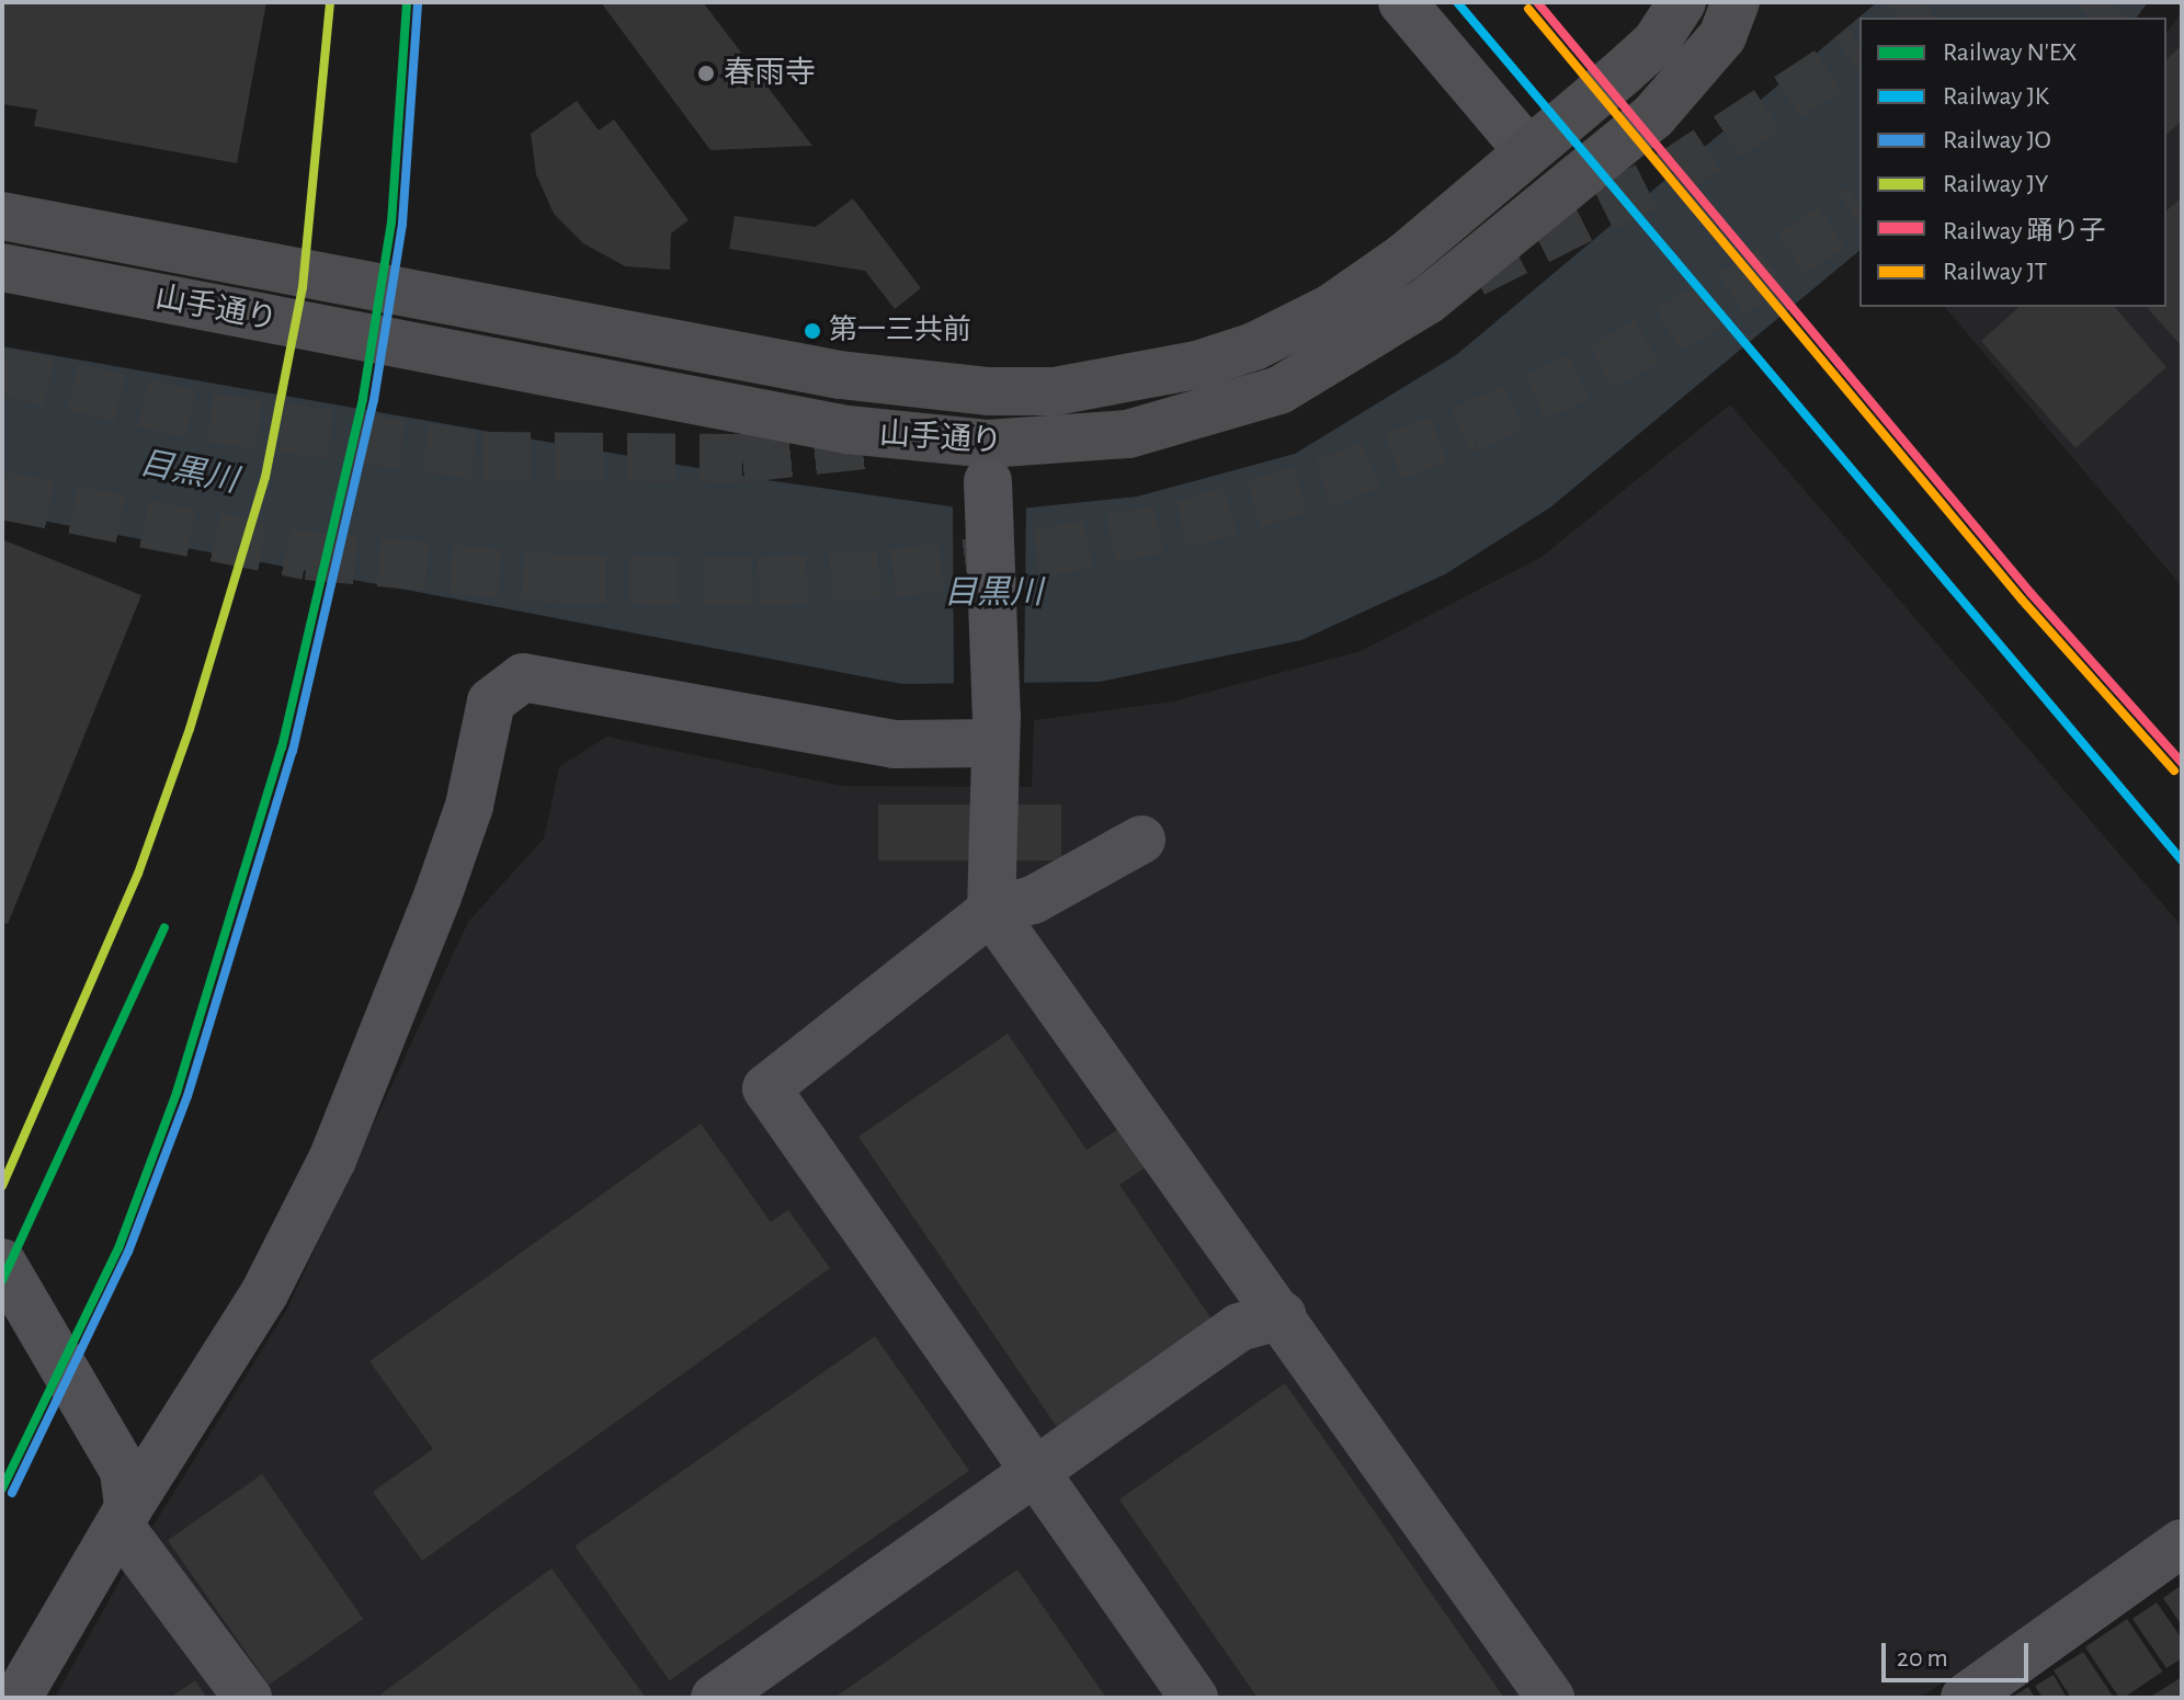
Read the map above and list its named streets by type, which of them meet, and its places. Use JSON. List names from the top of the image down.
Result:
{
  "streets": {
    "main road": ["山手通り"]
  },
  "water": ["目黒川"],
  "places": ["春雨寺", "第一三共前"],
  "lines": [
    "rail line N'EX",
    "rail line JK",
    "rail line JY",
    "rail line 踊り子",
    "rail line JO",
    "rail line JT"
  ],
  "legend": [
    "Railway N'EX",
    "Railway JK",
    "Railway JO",
    "Railway JY",
    "Railway 踊り子",
    "Railway JT"
  ],
  "scale_bar": "20 m"
}
